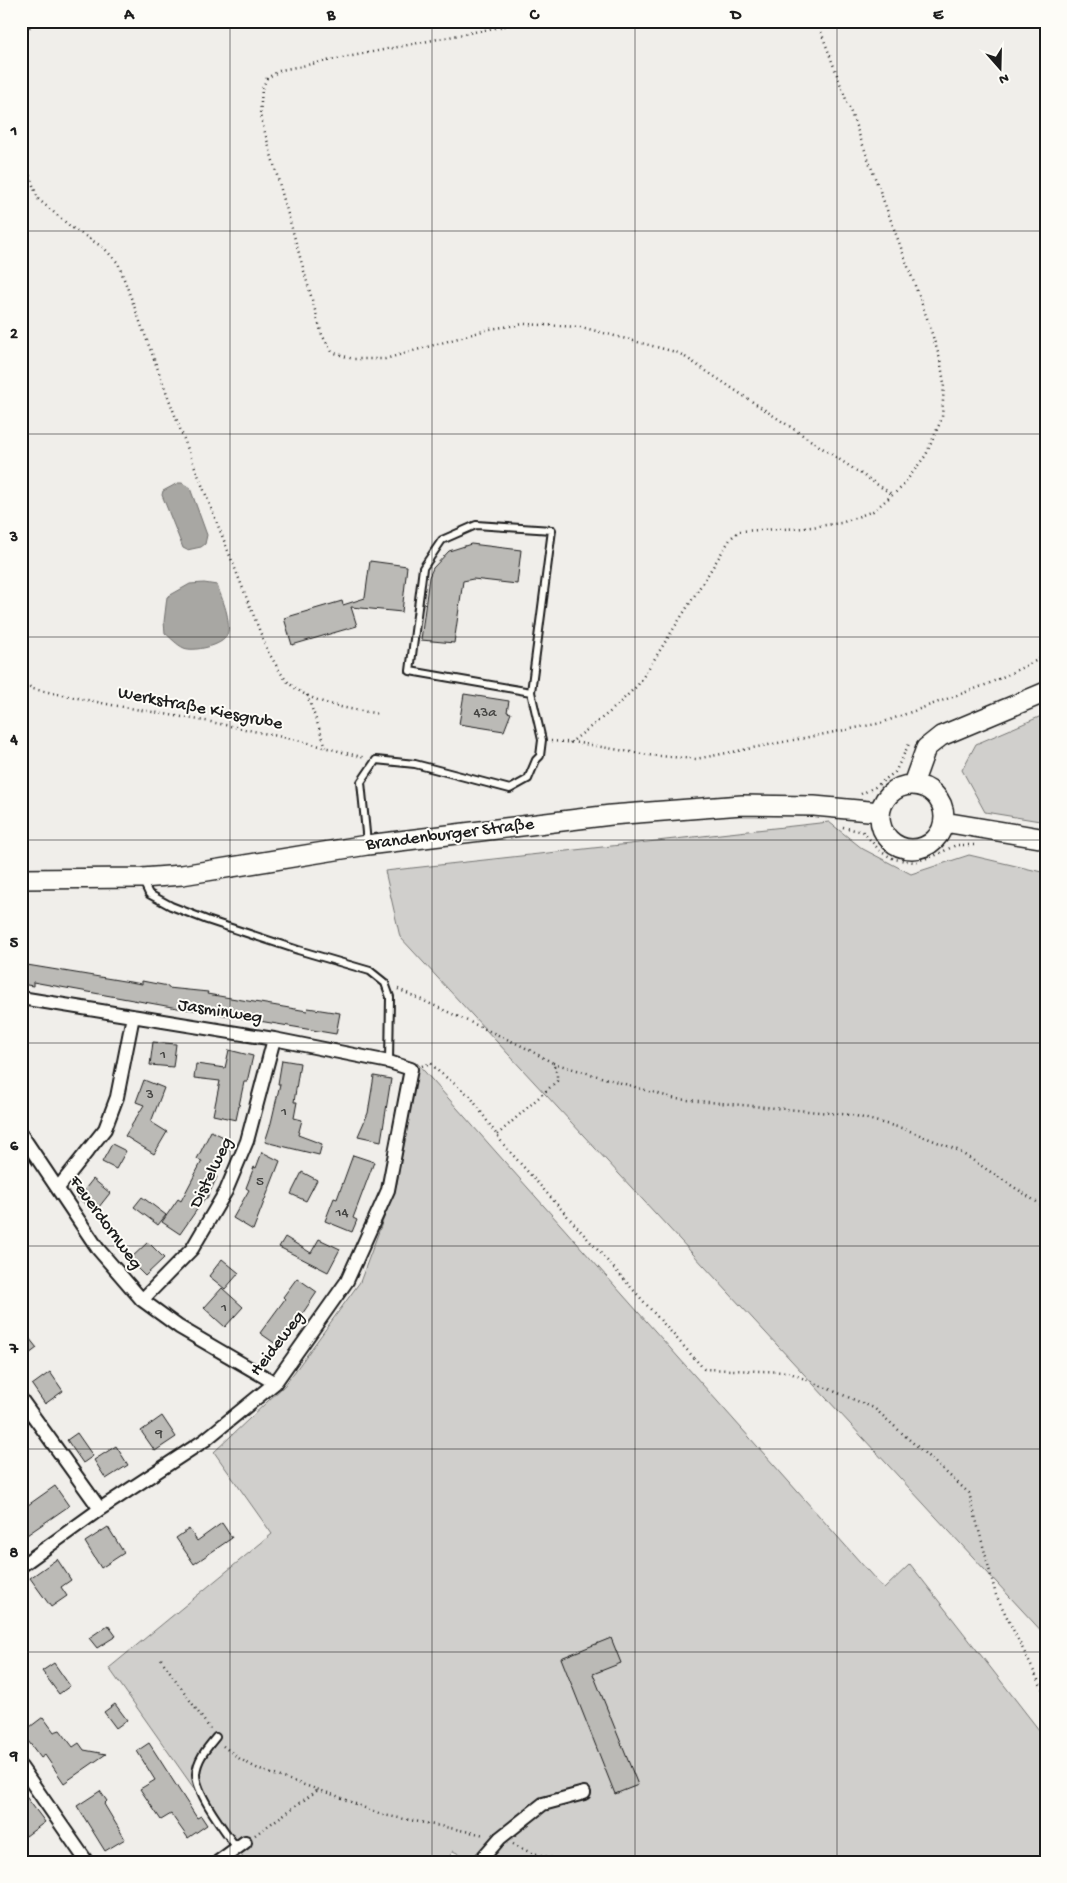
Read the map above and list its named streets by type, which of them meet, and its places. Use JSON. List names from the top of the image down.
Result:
{
  "streets": {
    "street": [
      "Brandenburger Straße",
      "Jasminweg",
      "Distelweg",
      "Feuerdornweg",
      "Heideweg"
    ],
    "path": ["Werkstraße Kiesgrube"]
  },
  "crossings": [
    ["Jasminweg", "Distelweg"],
    ["Jasminweg", "Heideweg"],
    ["Distelweg", "Feuerdornweg"],
    ["Feuerdornweg", "Heideweg"]
  ],
  "house_numbers": [
    "43a",
    "1",
    "3",
    "1",
    "5",
    "14",
    "1",
    "9"
  ],
  "north": "bottom",
  "grid": {
    "columns": [
      "A",
      "B",
      "C",
      "D",
      "E"
    ],
    "rows": [
      "1",
      "2",
      "3",
      "4",
      "5",
      "6",
      "7",
      "8",
      "9"
    ]
  }
}
